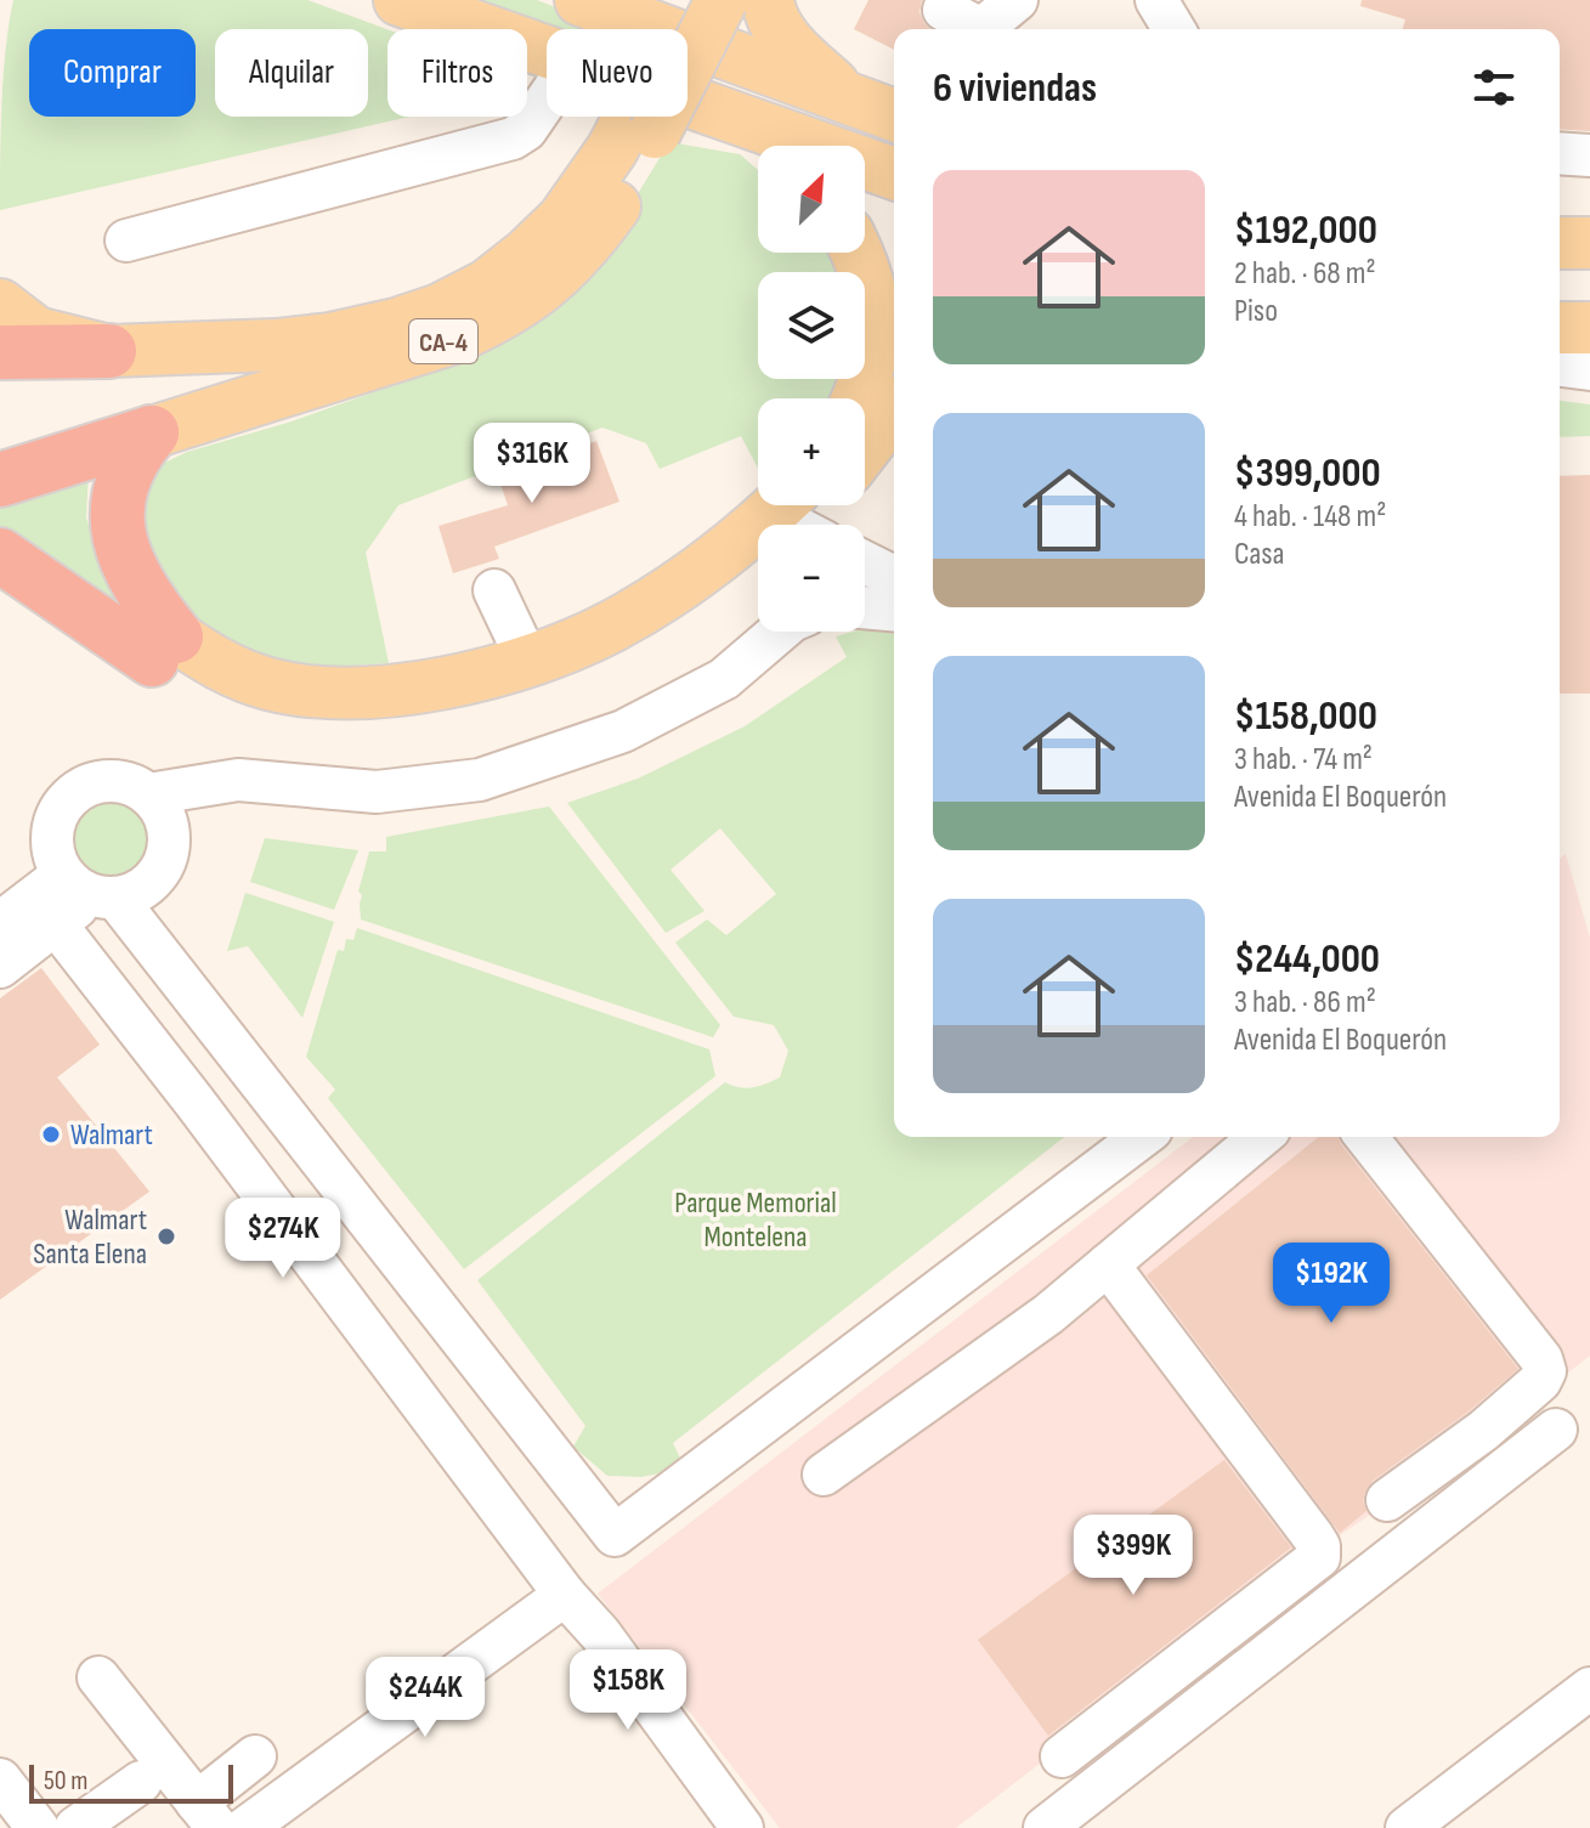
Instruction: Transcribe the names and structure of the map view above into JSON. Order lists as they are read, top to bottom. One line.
{"streets":{"highway":["CA-4"]},"parks":["Parque Memorial Montelena"],"places":["Walmart","Walmart Santa Elena"],"scale_bar":"50 m","north":"top right","page":{"chip":["Comprar","Alquilar","Filtros","Nuevo"],"heading":"6 viviendas","map_buttons":["+","−"],"list":[{"name":"$192,000","note":"2 hab. · 68 m² · Piso"},{"name":"$399,000","note":"4 hab. · 148 m² · Casa"},{"name":"$158,000","note":"3 hab. · 74 m² · Avenida El Boquerón"},{"name":"$244,000","note":"3 hab. · 86 m² · Avenida El Boquerón"}],"price":["$316K","$274K","$192K","$399K","$158K","$244K"],"scale":"50 m"}}
